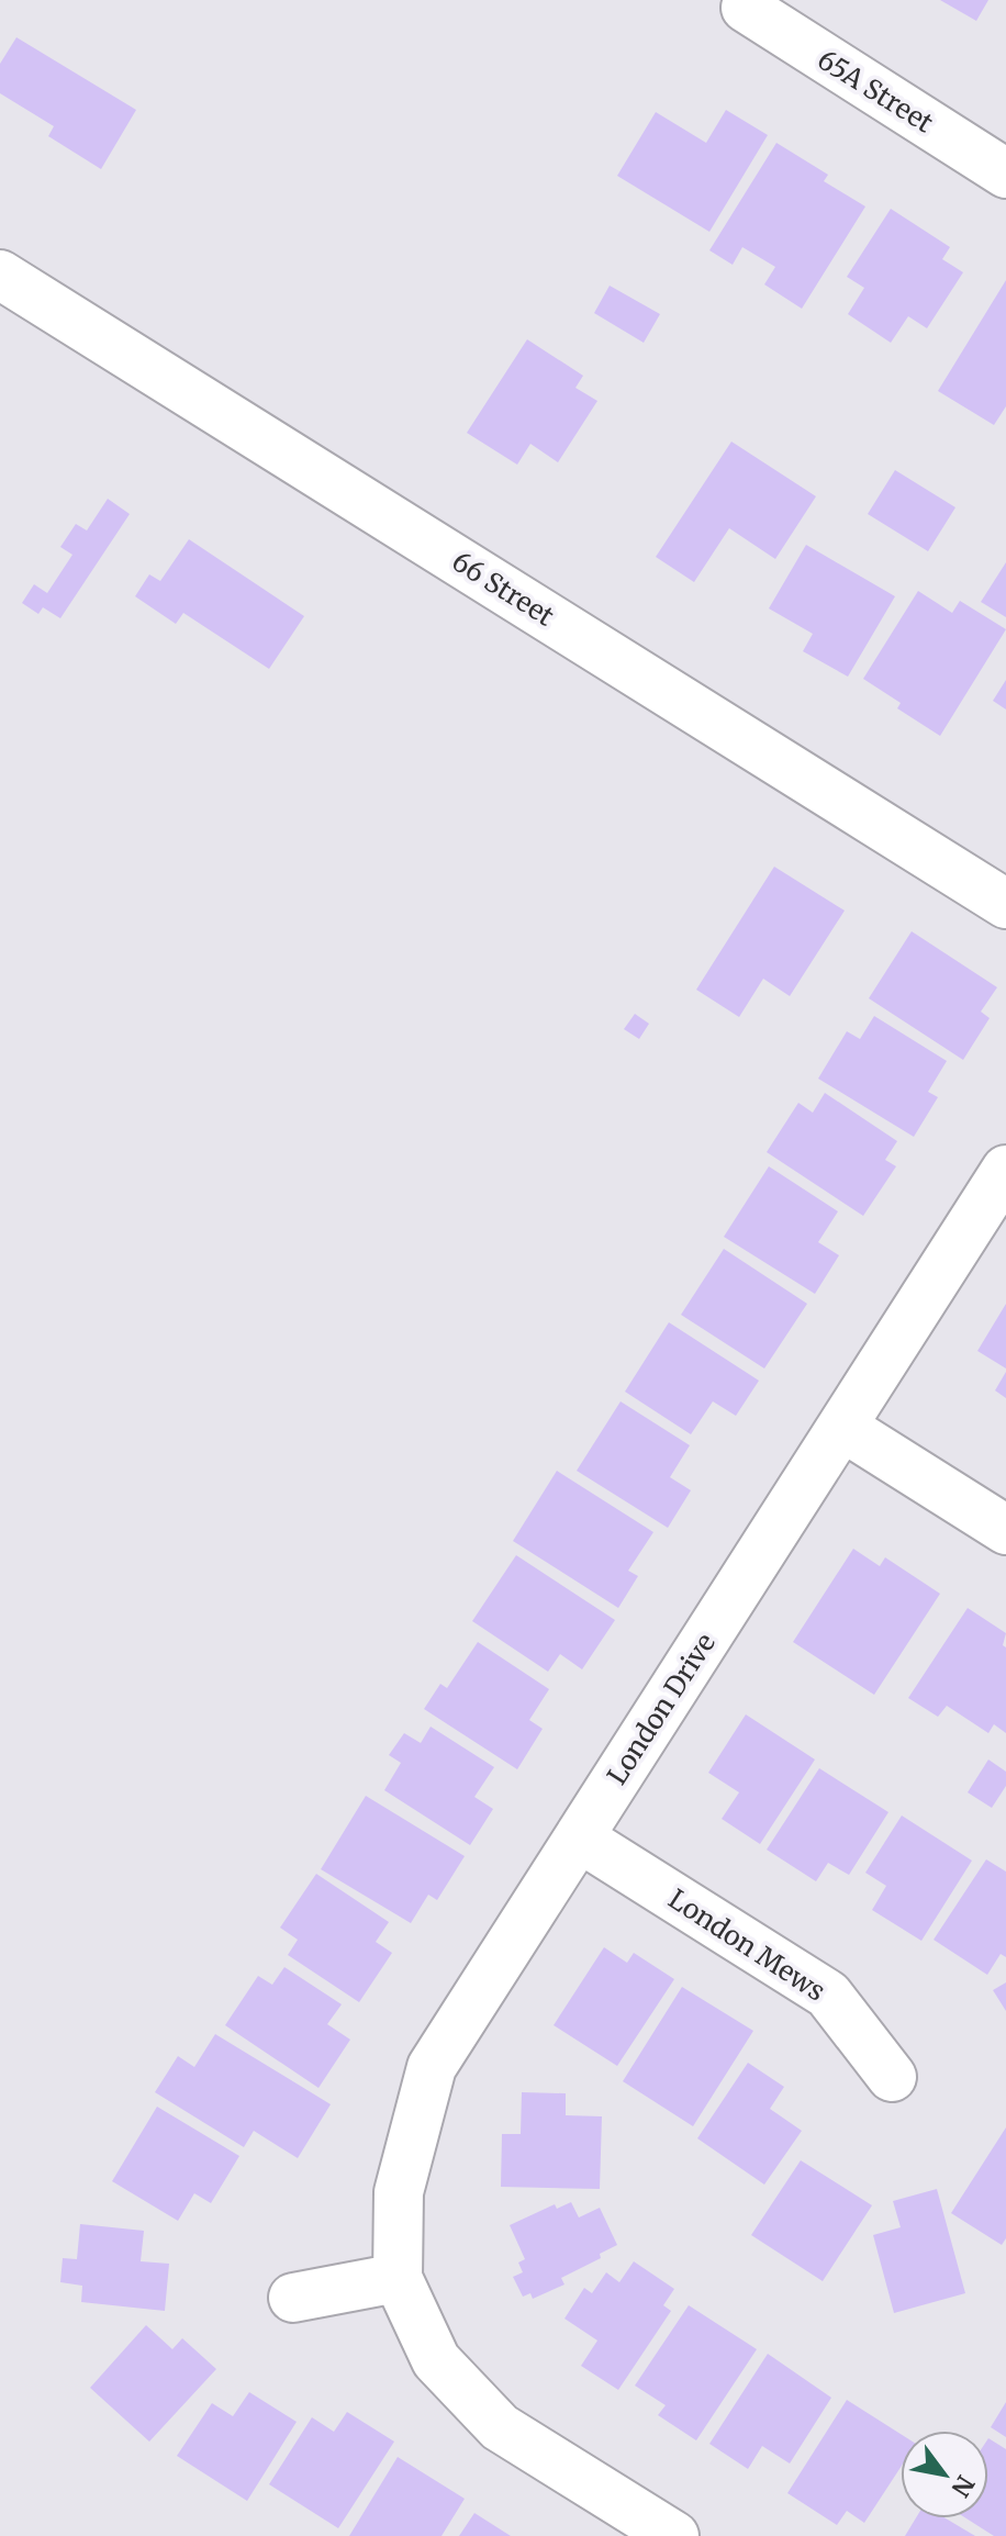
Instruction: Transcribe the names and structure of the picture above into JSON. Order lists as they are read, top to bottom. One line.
{"streets":{"street":["65A Street","66 Street","London Drive","London Mews"]},"crossings":[["London Drive","London Mews"]],"north":"bottom right"}
